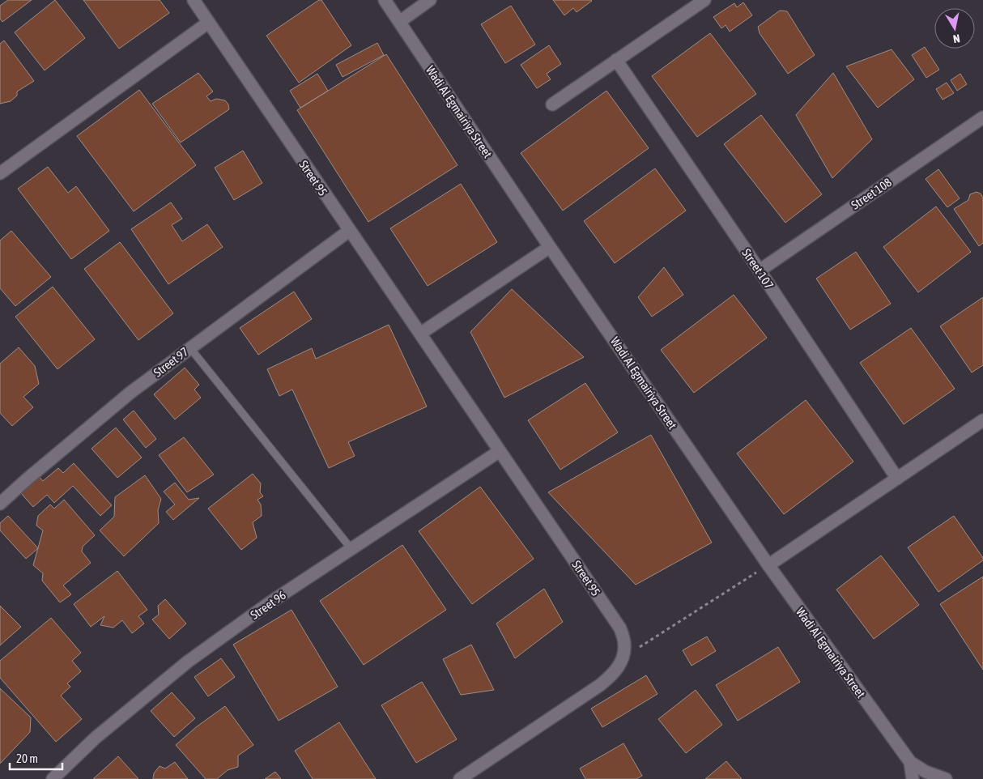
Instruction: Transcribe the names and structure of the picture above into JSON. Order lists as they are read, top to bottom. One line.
{"streets":{"street":["Wadi Al Egmairiya Street","Street 95","Street 108","Street 107","Street 97","Street 96"]},"crossings":[["Street 95","Street 97"],["Street 95","Street 96"],["Street 108","Street 107"]],"scale_bar":"20 m","north":"bottom"}
